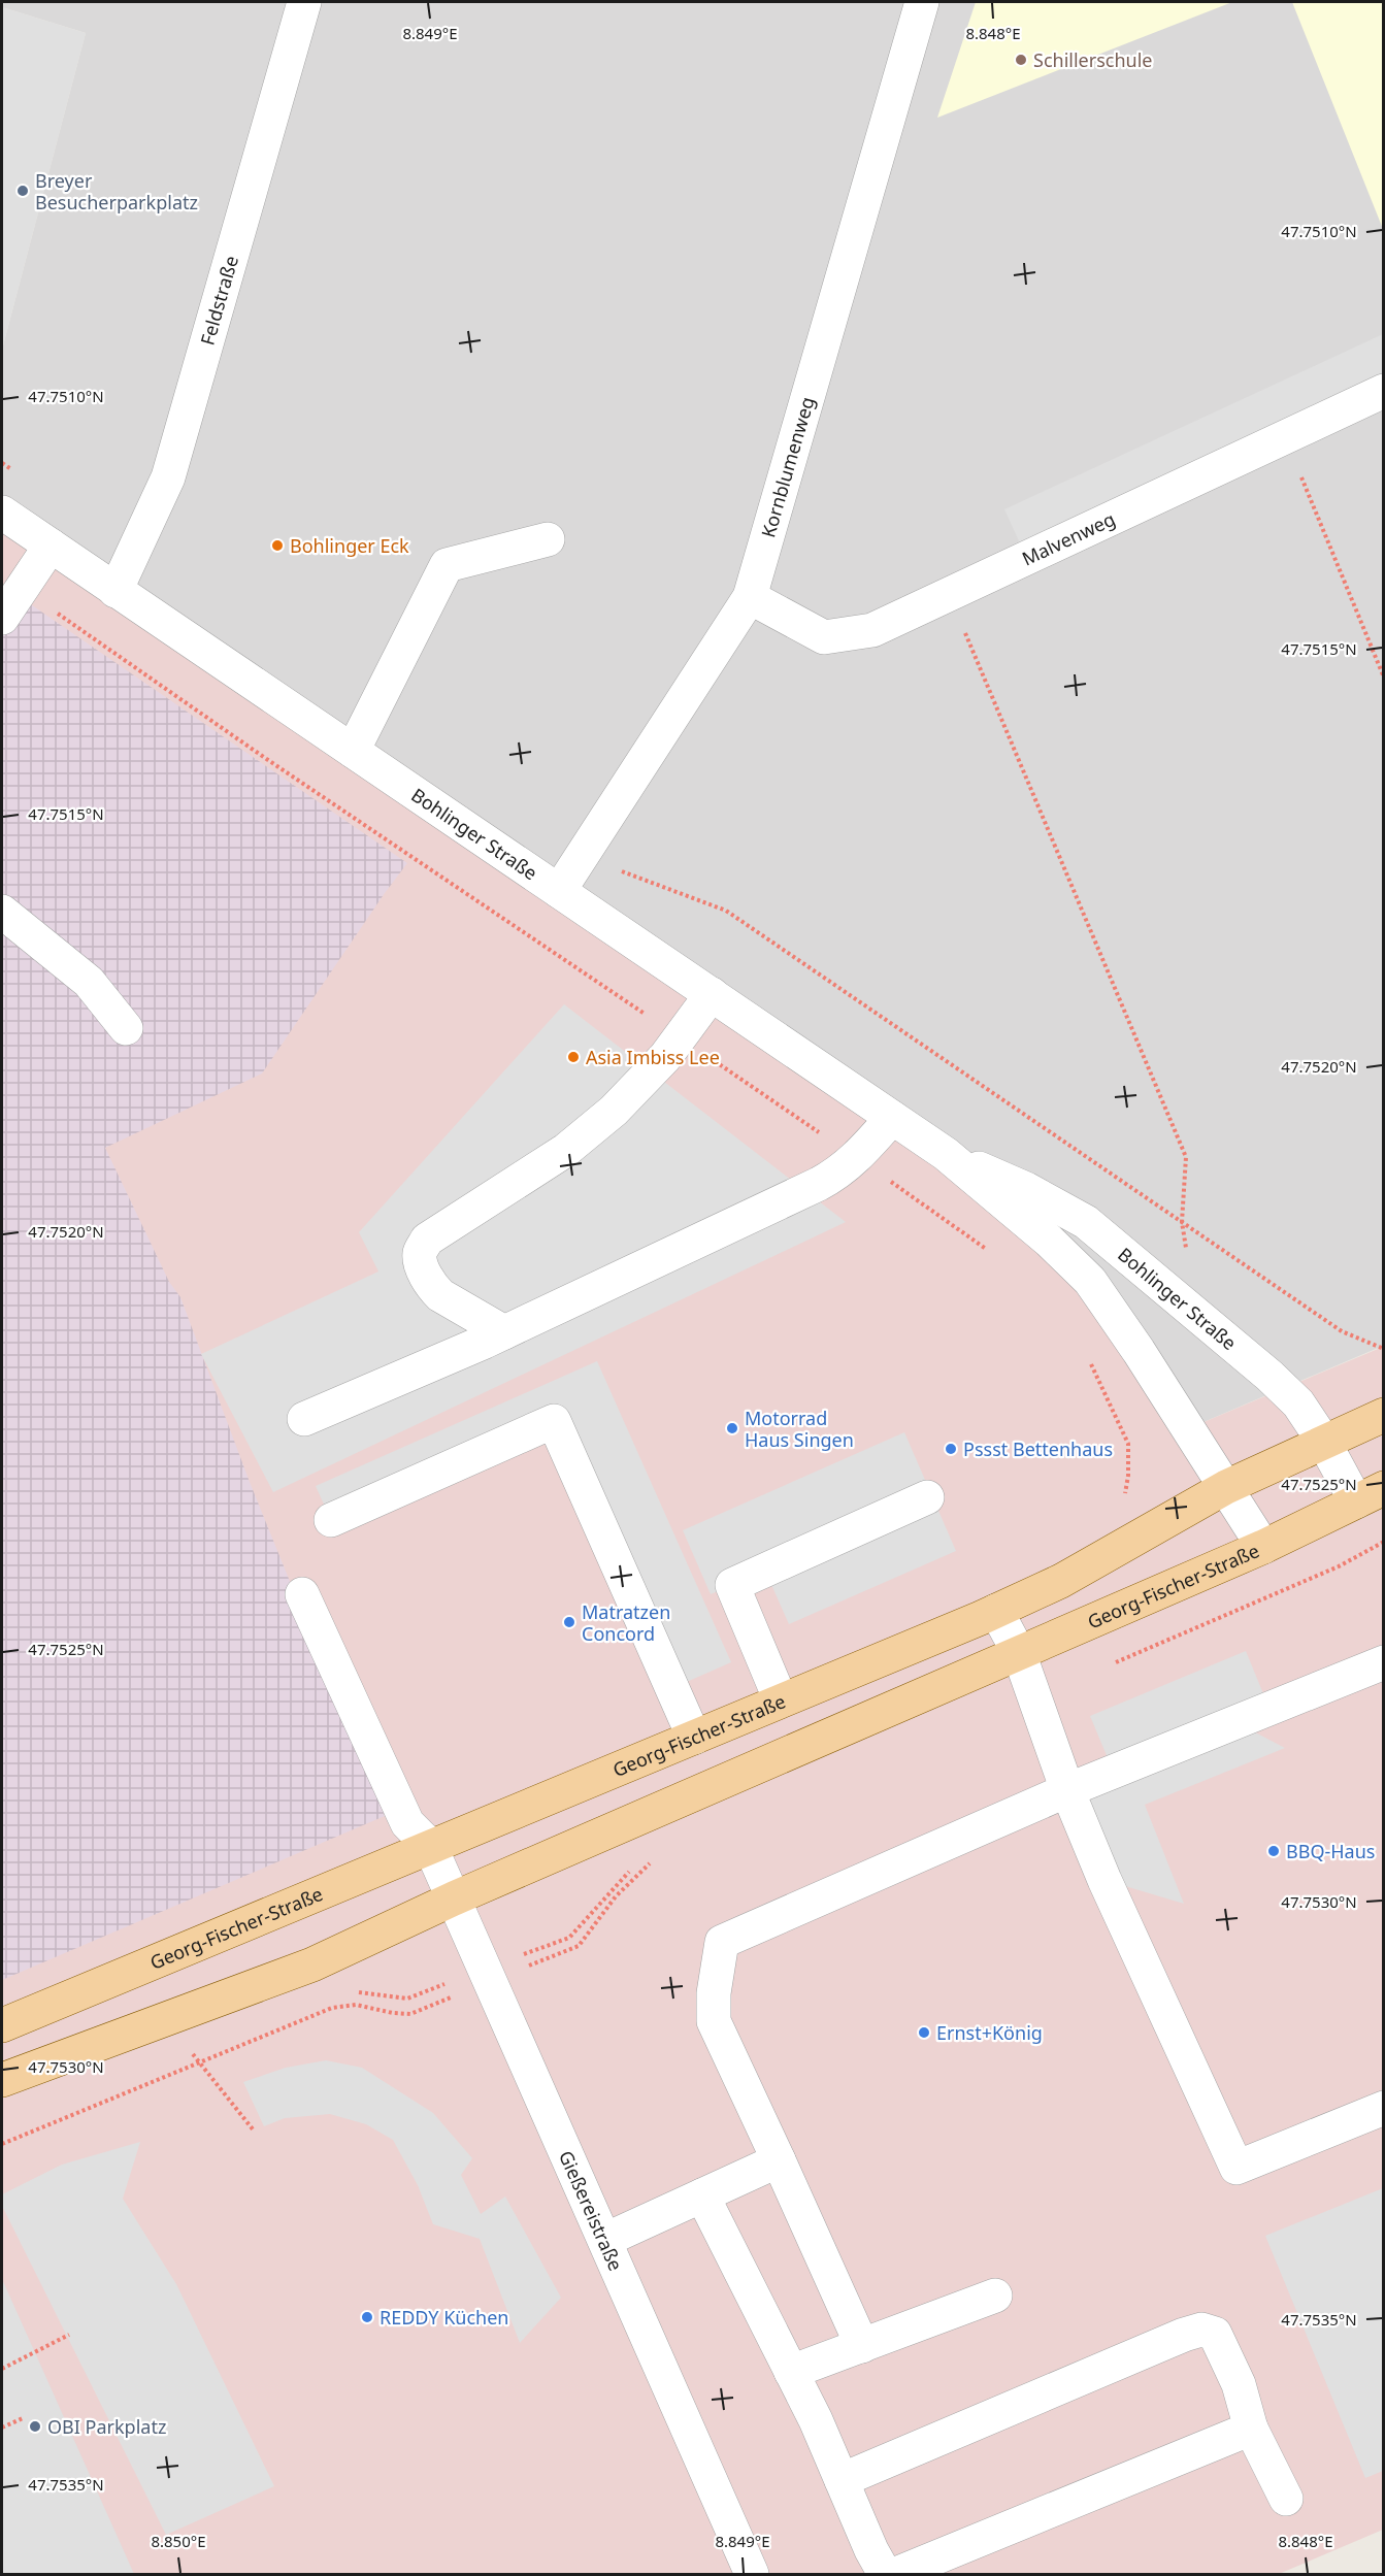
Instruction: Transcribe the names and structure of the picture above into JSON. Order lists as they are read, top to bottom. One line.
{"streets":{"main road":["Georg-Fischer-Straße"],"street":["Feldstraße","Kornblumenweg","Malvenweg","Bohlinger Straße","Gießereistraße"]},"crossings":[["Feldstraße","Bohlinger Straße"],["Kornblumenweg","Malvenweg"],["Kornblumenweg","Bohlinger Straße"],["Bohlinger Straße","Georg-Fischer-Straße"],["Georg-Fischer-Straße","Gießereistraße"]],"places":["Schillerschule","Breyer Besucherparkplatz","Bohlinger Eck","Asia Imbiss Lee","Motorrad Haus Singen","Pssst Bettenhaus","Matratzen Concord","BBQ-Haus","Ernst+König","REDDY Küchen","OBI Parkplatz"],"coordinates":["8.849°E","8.848°E","47.7510°N","47.7515°N","47.7520°N","47.7525°N","47.7530°N","47.7535°N","8.850°E"]}
